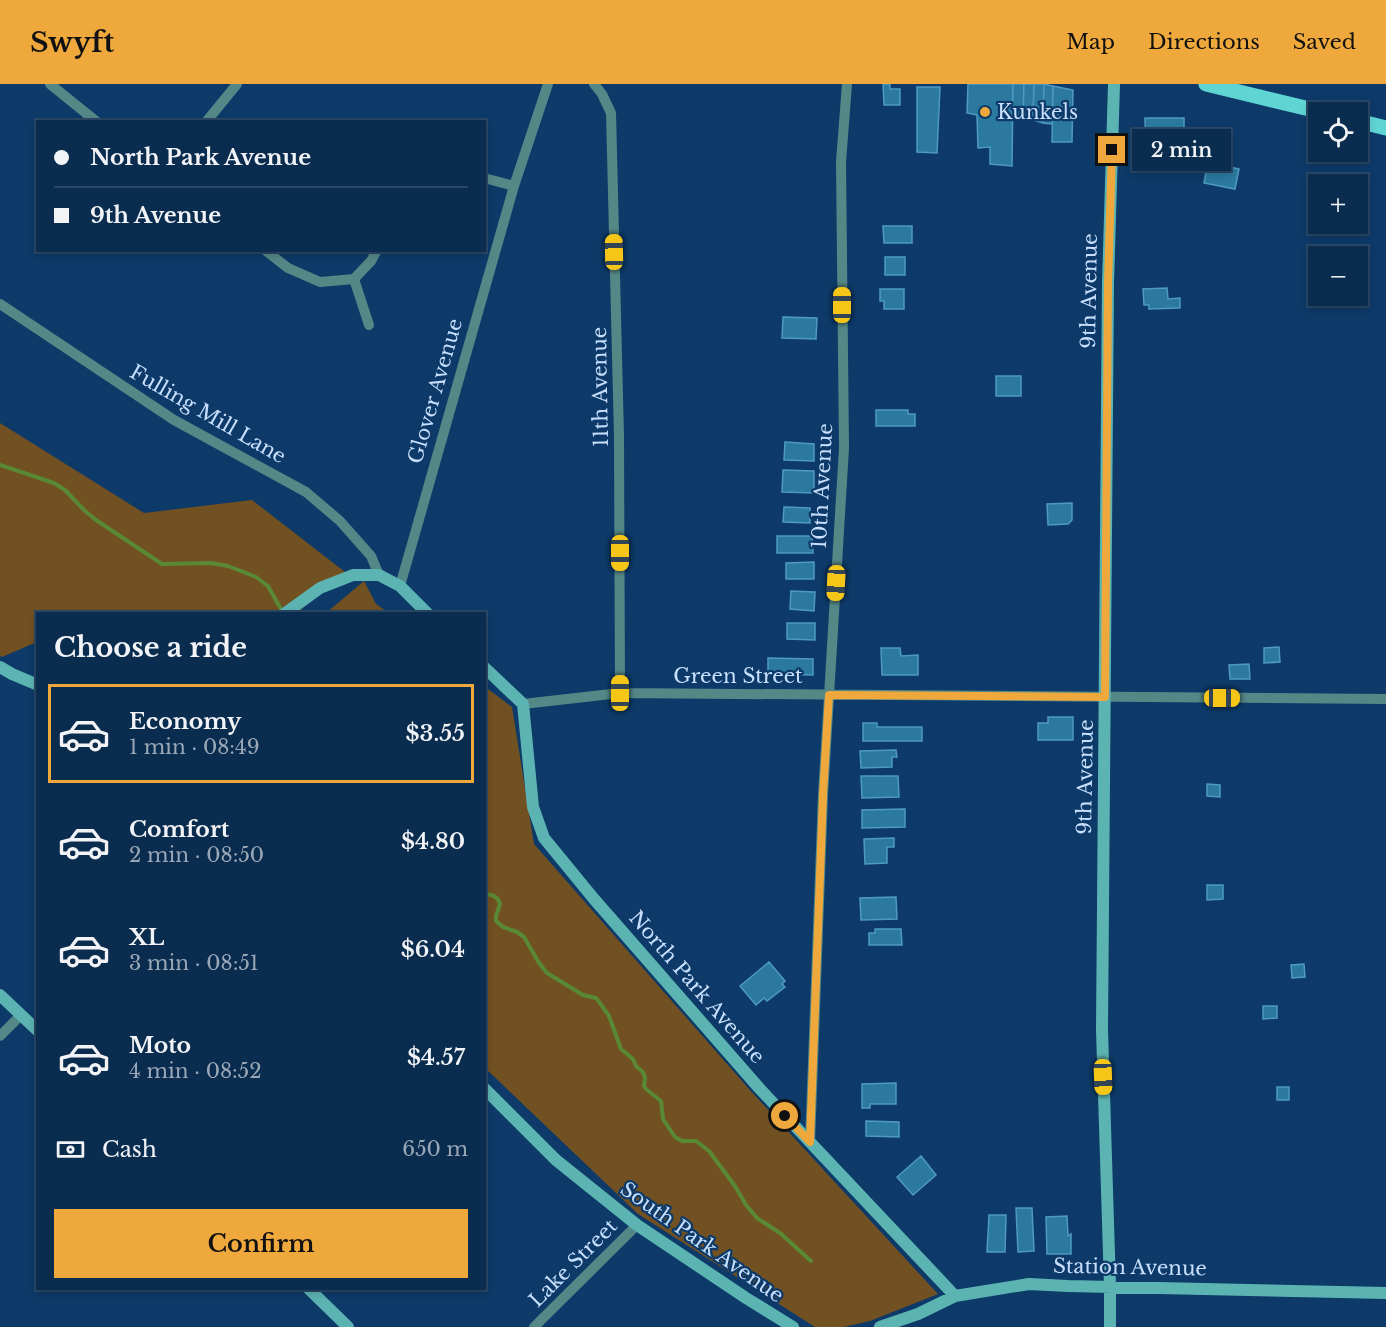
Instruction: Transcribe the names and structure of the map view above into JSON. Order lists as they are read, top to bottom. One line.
{"streets":{"street":["9th Avenue","11th Avenue","Glover Avenue","Fulling Mill Lane","10th Avenue","Green Street","North Park Avenue","South Park Avenue","Lake Street","Station Avenue"]},"crossings":[["9th Avenue","Green Street"],["9th Avenue","Station Avenue"],["11th Avenue","Green Street"],["10th Avenue","Green Street"],["10th Avenue","North Park Avenue"],["Green Street","North Park Avenue"],["North Park Avenue","Station Avenue"],["South Park Avenue","Lake Street"]],"places":["Kunkels"],"page":{"header":"Swyft","nav":["Map","Directions","Saved"],"map_buttons":["+","−"],"banner":["North Park Avenue","9th Avenue"],"bubble":"2 min","heading":"Choose a ride","list":[{"name":"Economy","note":"1 min · 08:49","value":"$3.55"},{"name":"Comfort","note":"2 min · 08:50","value":"$4.80"},{"name":"XL","note":"3 min · 08:51","value":"$6.04"},{"name":"Moto","note":"4 min · 08:52","value":"$4.57"}],"pay":["Cash","650 m"],"buttons":"Confirm"}}
